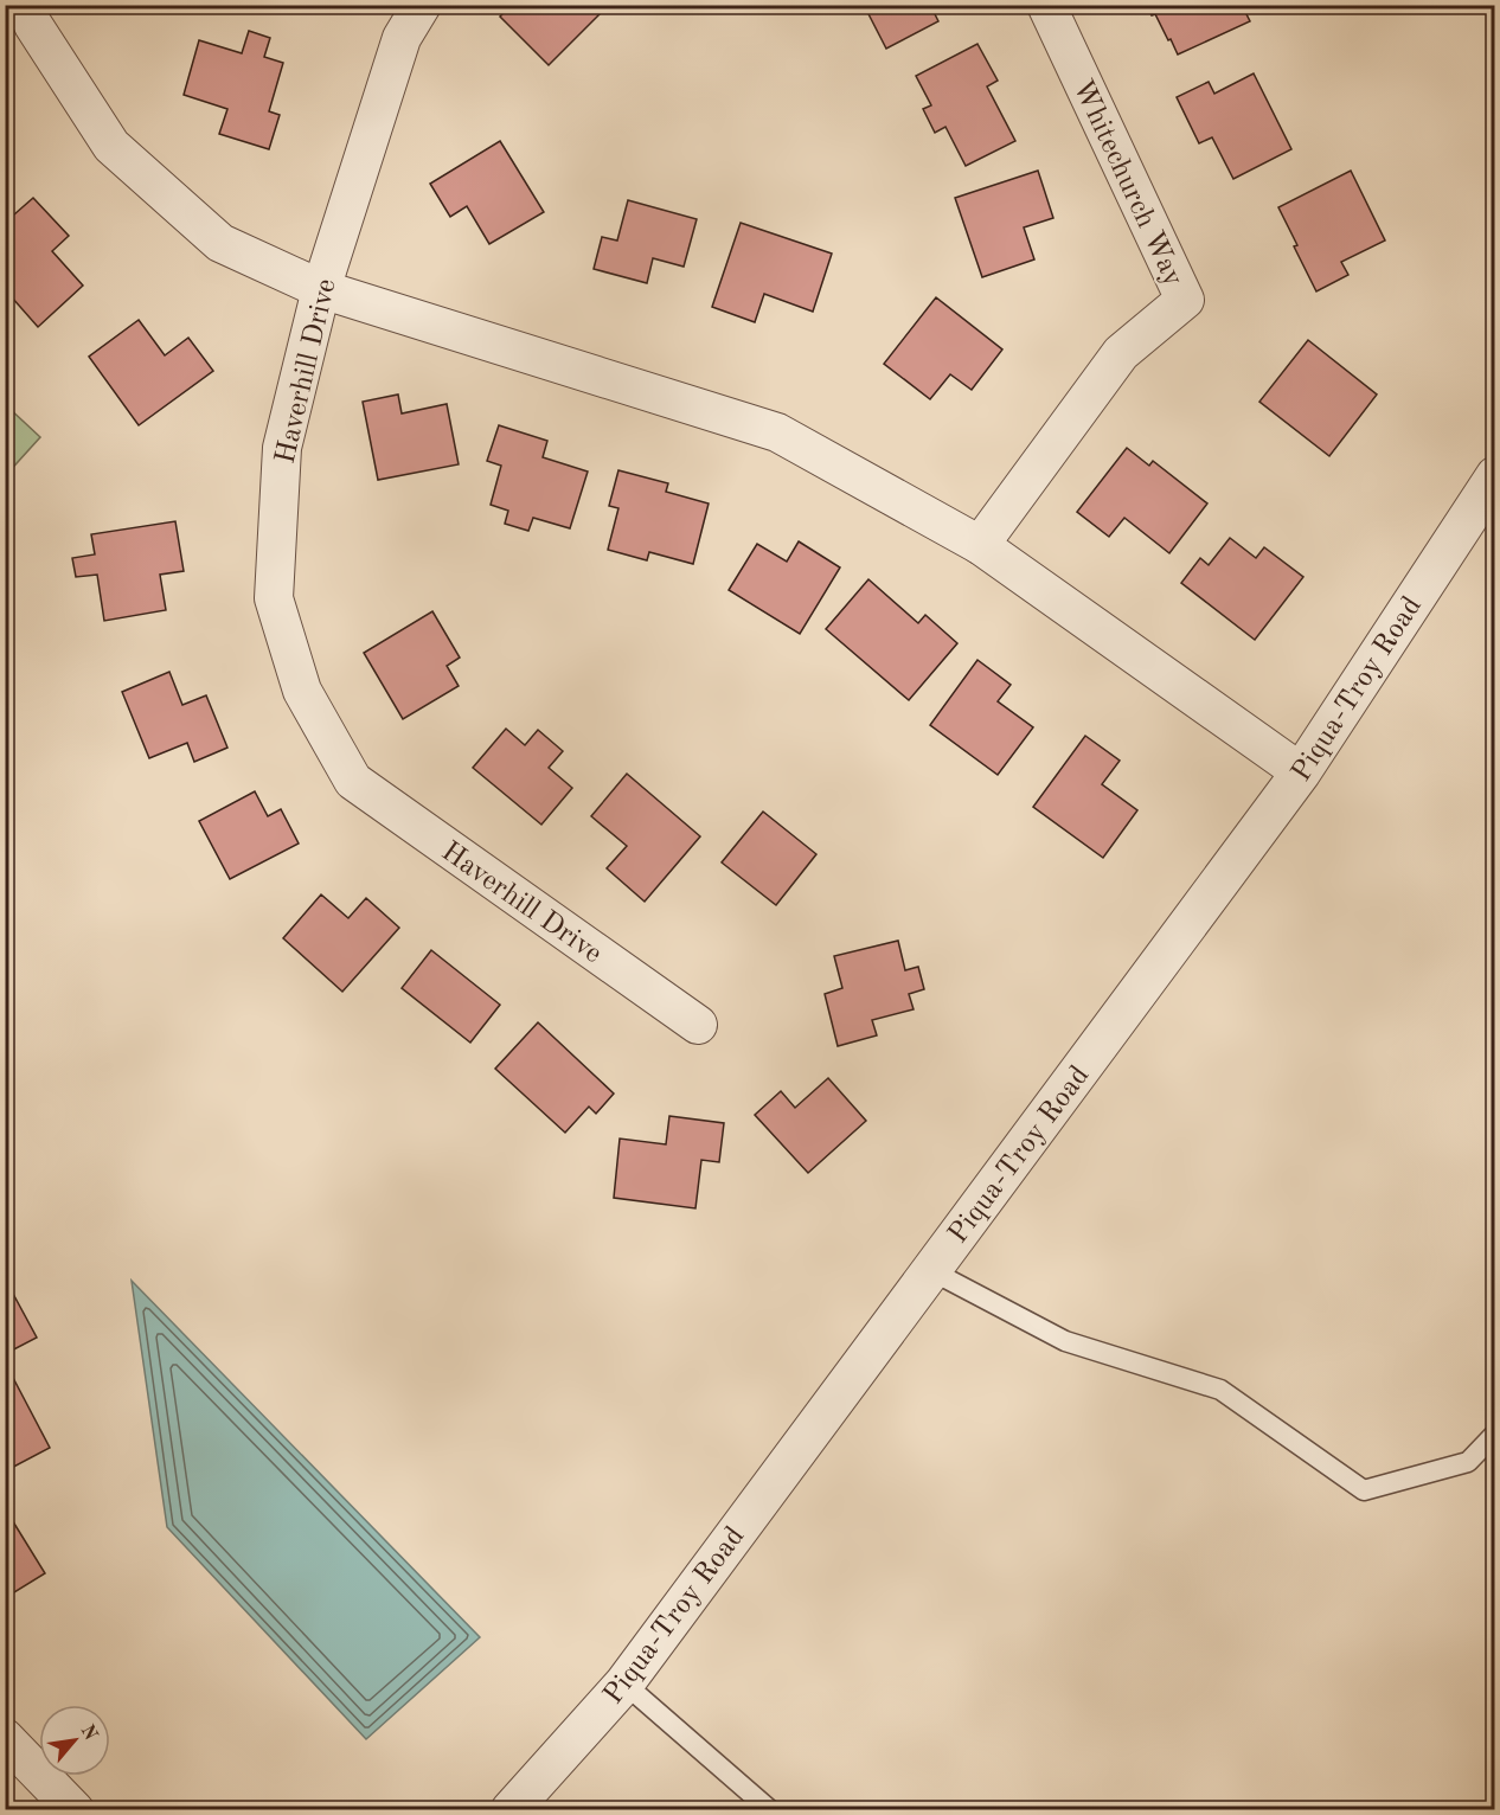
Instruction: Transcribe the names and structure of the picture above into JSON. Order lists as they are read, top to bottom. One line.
{"streets":{"street":["Whitechurch Way","Haverhill Drive","Piqua-Troy Road"]},"north":"top right"}
